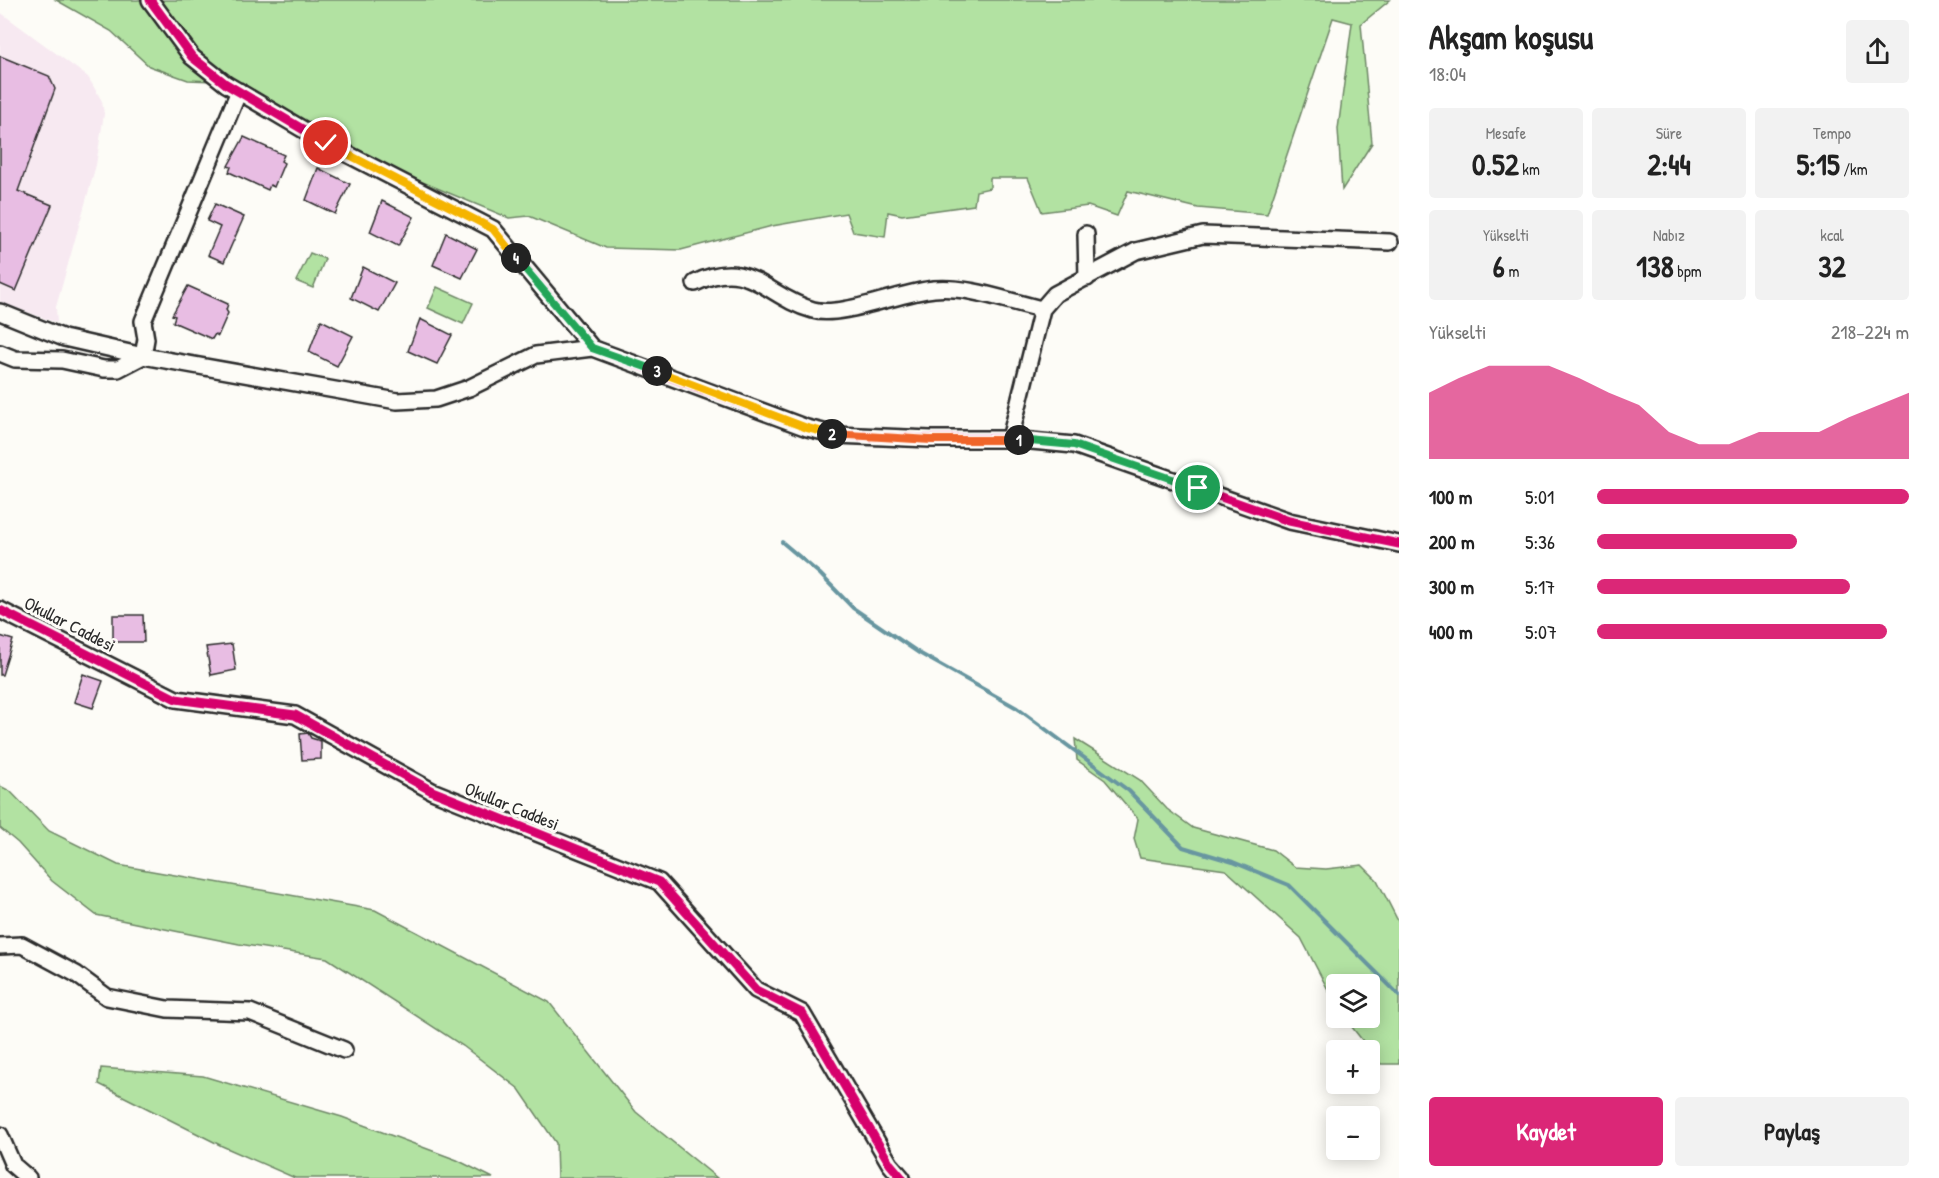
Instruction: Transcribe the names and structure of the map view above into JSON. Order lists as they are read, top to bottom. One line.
{"streets":{"street":["Okullar Caddesi"]},"page":{"heading":["Akşam koşusu","18:04"],"stats":[["Mesafe","0.52 km"],["Süre","2:44"],["Tempo","5:15 /km"],["Yükselti","6 m"],["Nabız","138 bpm"],["kcal","32"]],"pins":["4","3","2","1"],"chart":["Yükselti","218–224 m"],"list":[{"name":"100 m","note":"5:01"},{"name":"200 m","note":"5:36"},{"name":"300 m","note":"5:17"},{"name":"400 m","note":"5:07"}],"map_buttons":["+","−"],"buttons":["Kaydet","Paylaş"]}}
